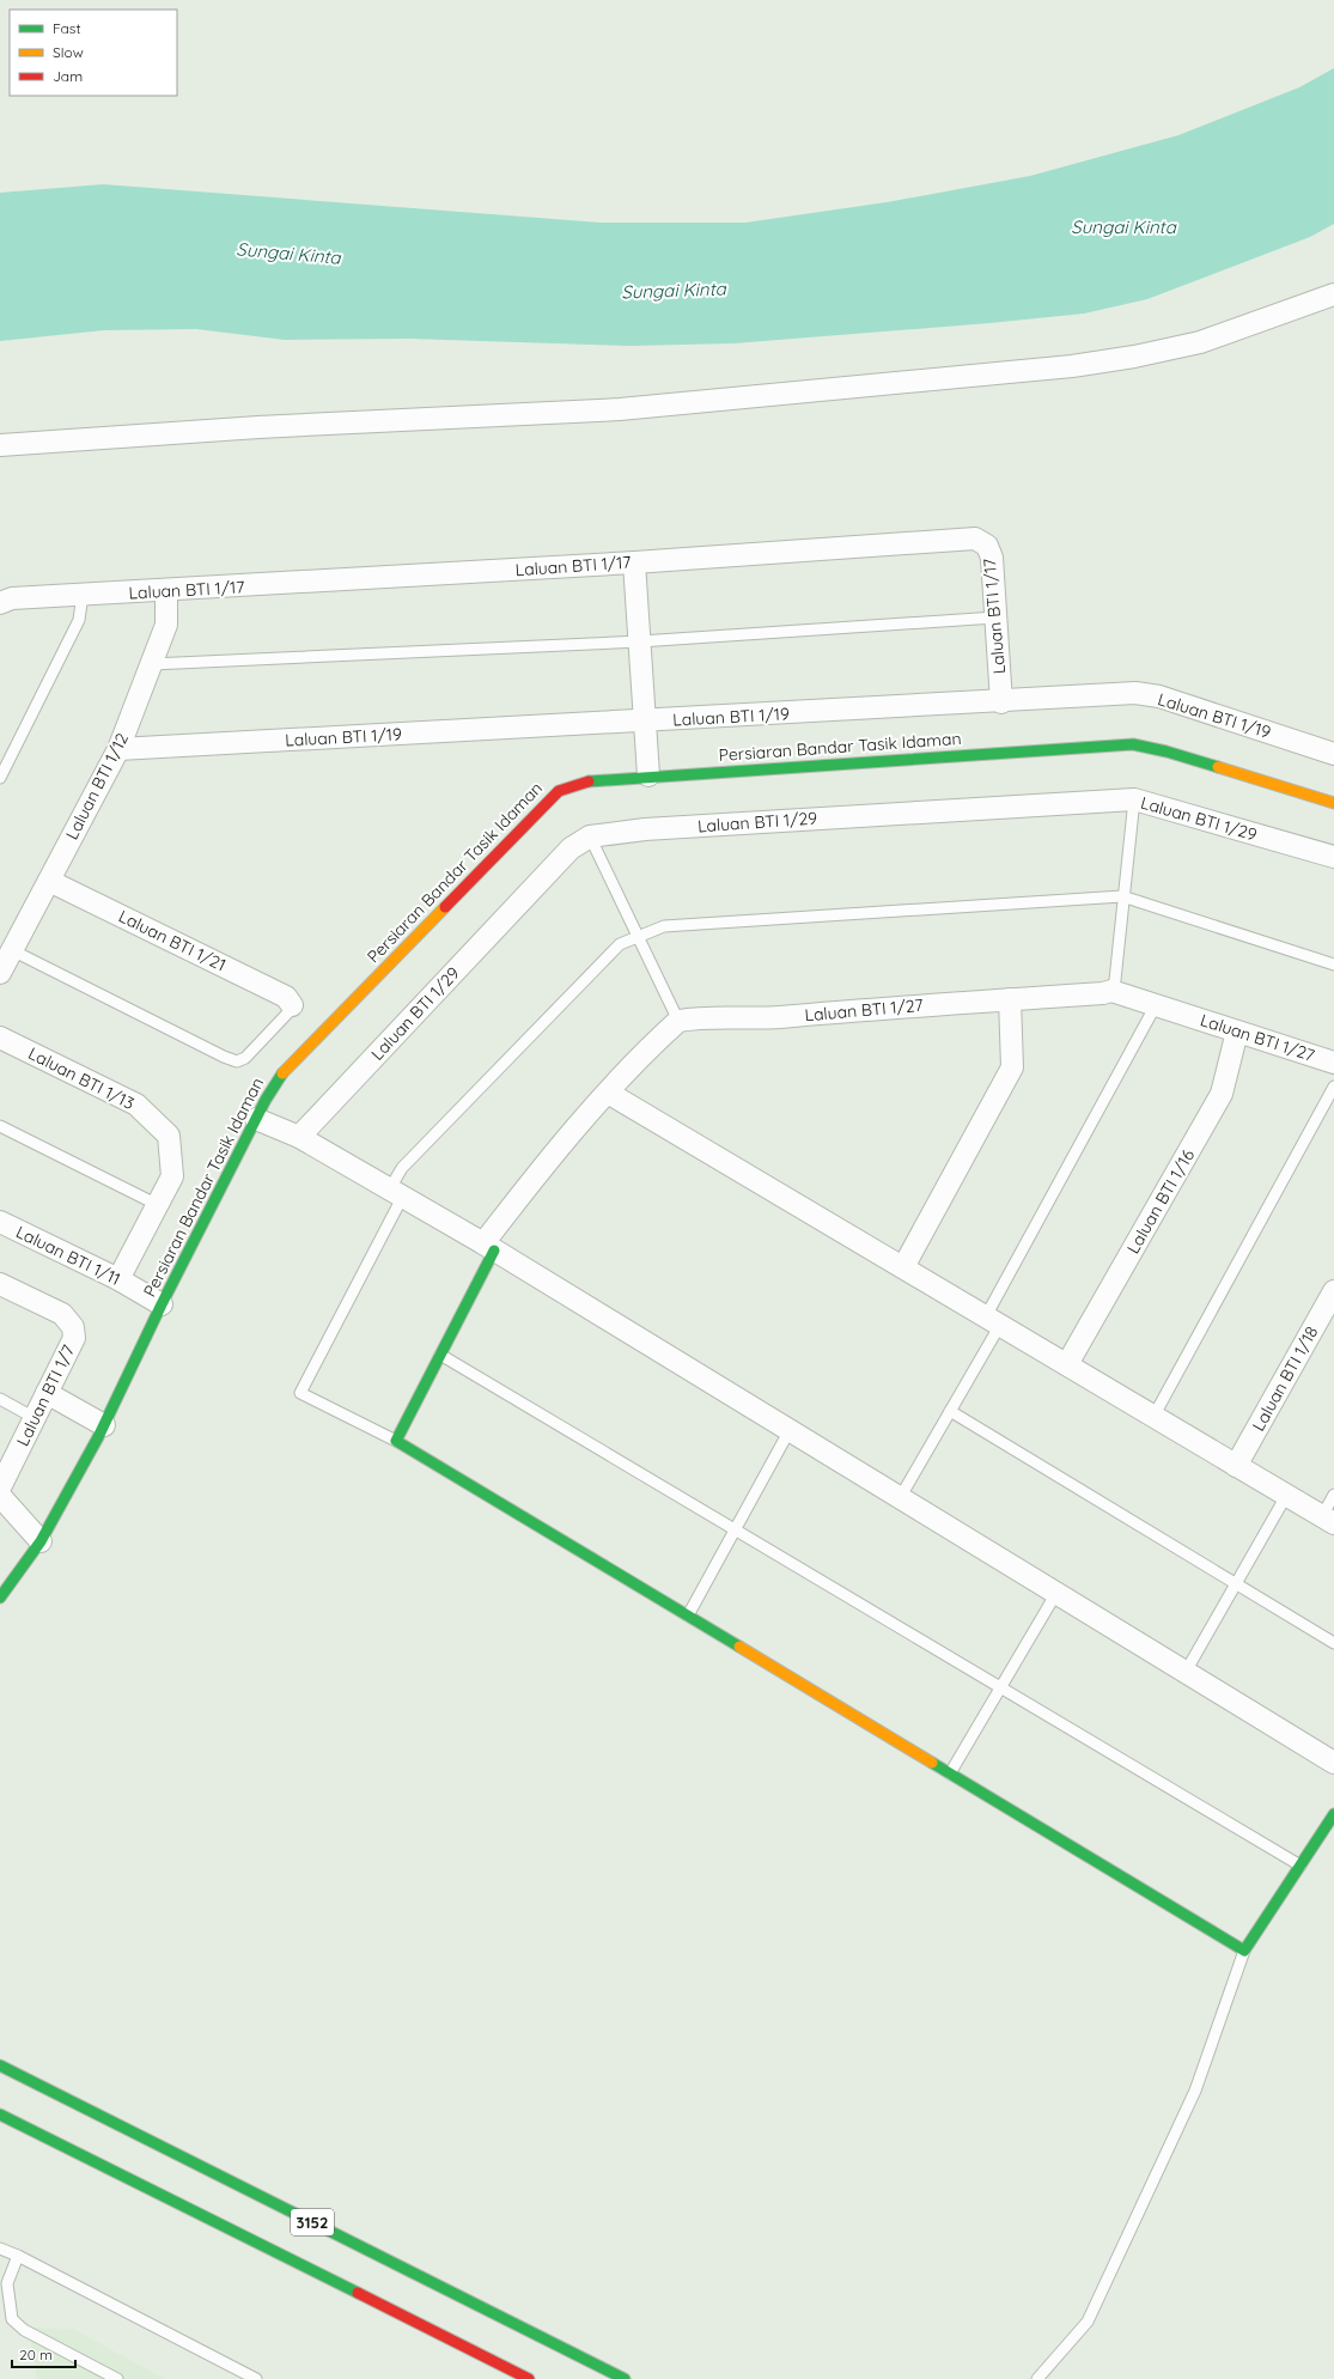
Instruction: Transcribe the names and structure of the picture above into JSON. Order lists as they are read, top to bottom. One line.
{"streets":{"street":["Laluan BTI 1/17","Laluan BTI 1/19","Persiaran Bandar Tasik Idaman","Laluan BTI 1/12","Laluan BTI 1/29","Laluan BTI 1/21","Laluan BTI 1/27","Laluan BTI 1/13","Laluan BTI 1/16","Laluan BTI 1/11","Laluan BTI 1/18","Laluan BTI 1/7","3152"]},"crossings":[["Laluan BTI 1/17","Laluan BTI 1/19"],["Laluan BTI 1/17","Laluan BTI 1/12"],["Laluan BTI 1/19","Laluan BTI 1/12"],["Persiaran Bandar Tasik Idaman","Laluan BTI 1/11"],["Laluan BTI 1/12","Laluan BTI 1/21"],["Laluan BTI 1/27","Laluan BTI 1/16"],["Laluan BTI 1/13","Laluan BTI 1/11"]],"water":["Sungai Kinta"],"legend":["Fast","Slow","Jam"],"scale_bar":"20 m"}
